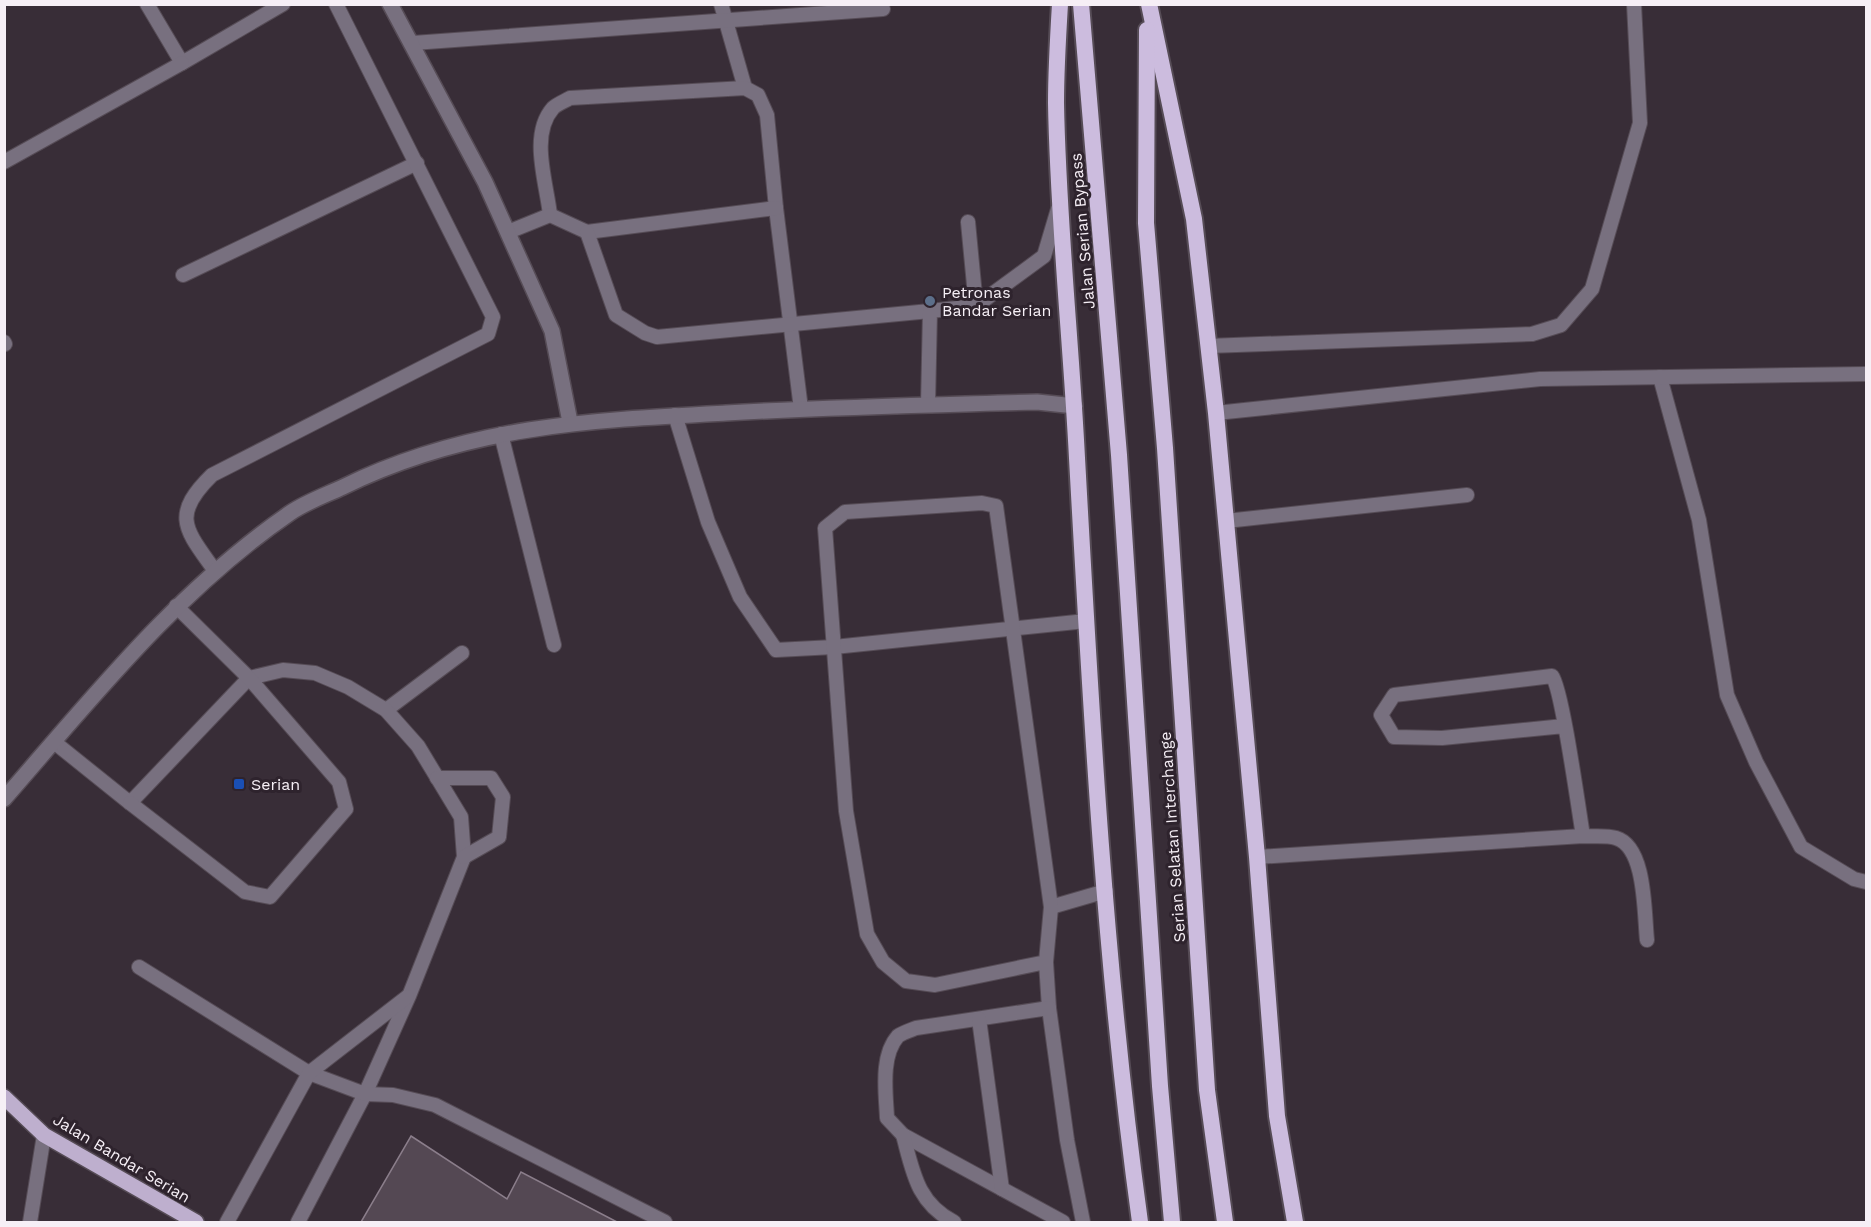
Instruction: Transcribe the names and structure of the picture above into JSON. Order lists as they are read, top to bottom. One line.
{"streets":{"highway":["Jalan Serian Bypass","Serian Selatan Interchange"],"main road":["Jalan Bandar Serian"]},"crossings":[["Jalan Serian Bypass","Serian Selatan Interchange"]],"places":{"other":["Petronas Bandar Serian"],"transit":["Serian"]}}
